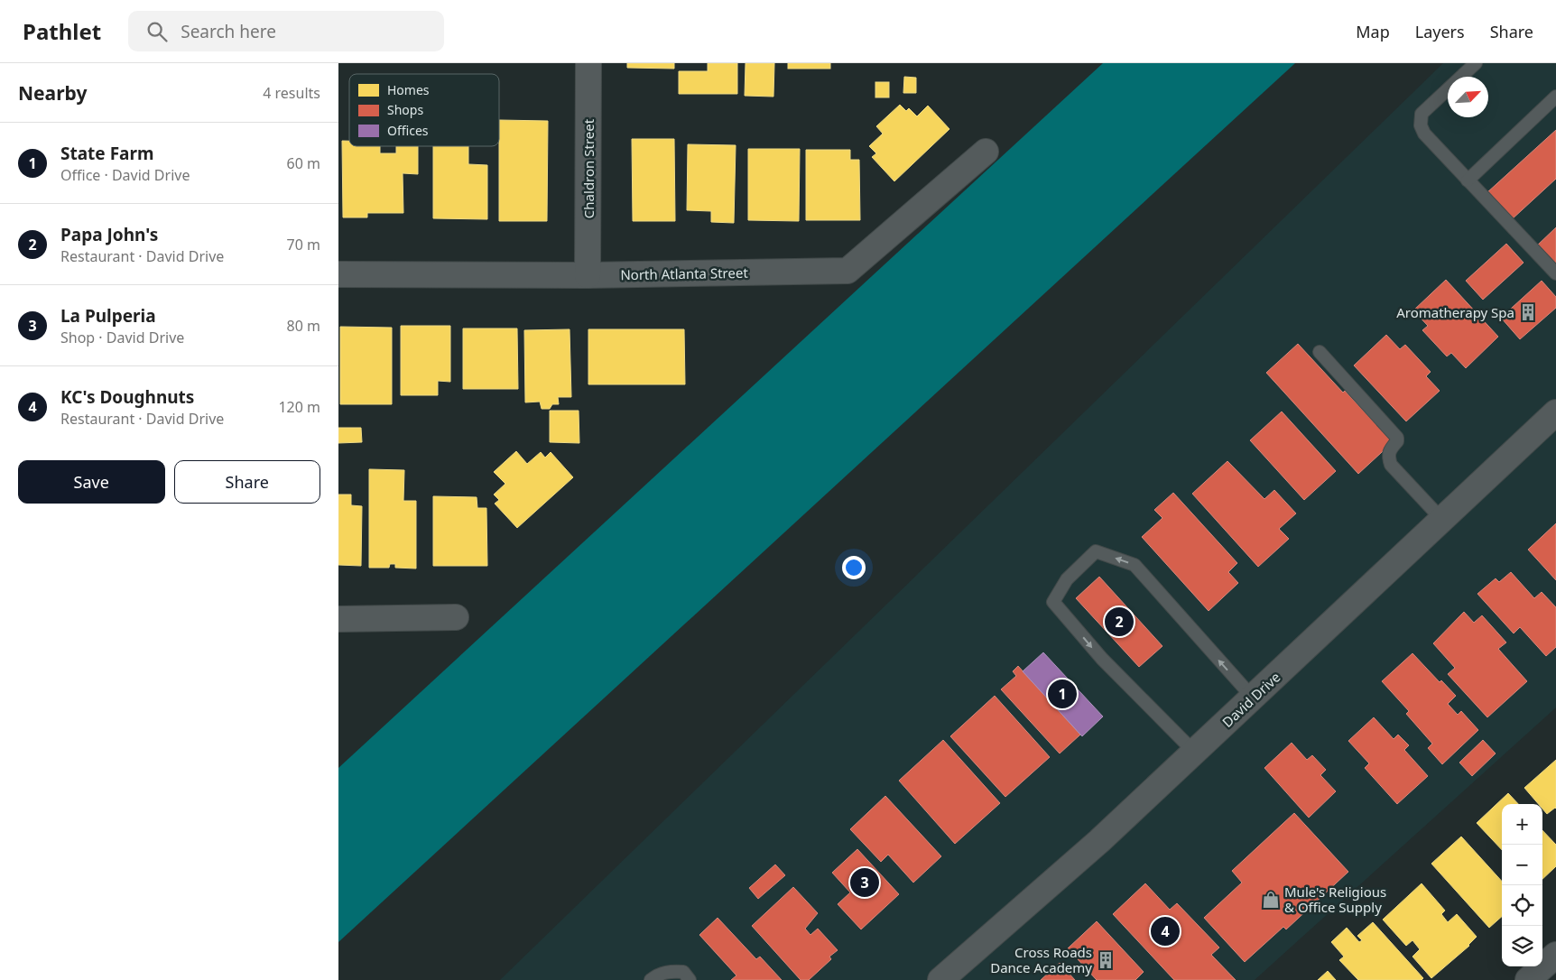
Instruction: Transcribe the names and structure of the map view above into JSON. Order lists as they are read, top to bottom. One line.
{"streets":{"street":["Chaldron Street","North Atlanta Street","David Drive"]},"crossings":[["Chaldron Street","North Atlanta Street"]],"places":{"building":["Aromatherapy Spa","Cross Roads Dance Academy"],"shop":["Mule's Religious & Office Supply"]},"legend":["Homes","Shops","Offices"],"north":"top right","page":{"header":"Pathlet","search":"Search here","nav":["Map","Layers","Share"],"heading":["Nearby","4 results"],"list":[{"mark":"1","name":"State Farm","note":"Office · David Drive","value":"60 m"},{"mark":"2","name":"Papa John's","note":"Restaurant · David Drive","value":"70 m"},{"mark":"3","name":"La Pulperia","note":"Shop · David Drive","value":"80 m"},{"mark":"4","name":"KC's Doughnuts","note":"Restaurant · David Drive","value":"120 m"}],"buttons":["Save","Share"],"pins":["2","1","3","4"],"map_buttons":["+","−"]}}
